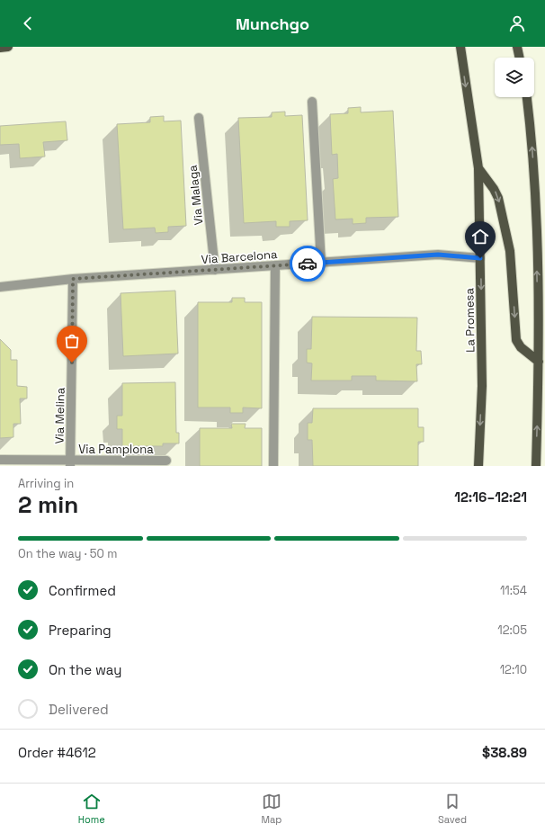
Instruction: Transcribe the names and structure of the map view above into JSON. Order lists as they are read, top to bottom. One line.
{"streets":{"main road":["La Promesa"],"street":["Via Malaga","Via Barcelona","Via Melina","Via Pamplona"]},"crossings":[["Via Malaga","Via Barcelona"],["Via Barcelona","La Promesa"],["Via Barcelona","Via Melina"],["Via Melina","Via Pamplona"]],"page":{"header":"Munchgo","heading":["2 min","Arriving in","12:16–12:21"],"panel":["Order #4612","$38.89"],"bar":"On the way · 50 m","list":[["Confirmed","11:54"],["Preparing","12:05"],["On the way","12:10"],"Delivered"],"tabs":["Home","Map","Saved"]}}
